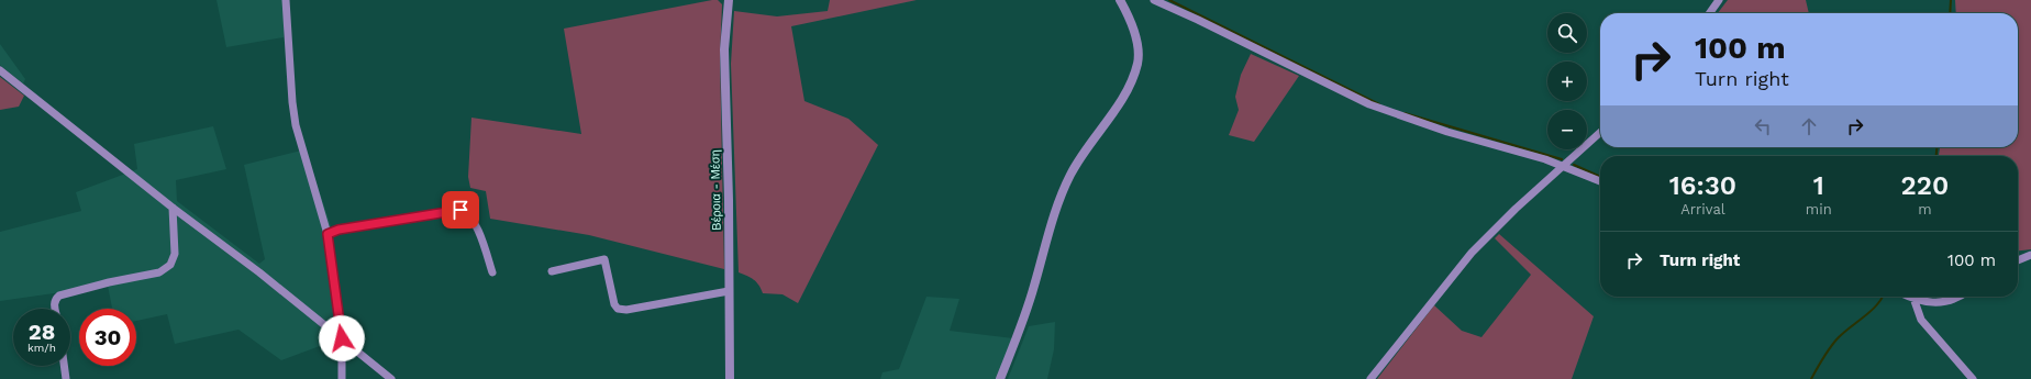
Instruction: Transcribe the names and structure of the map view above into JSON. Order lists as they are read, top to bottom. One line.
{"streets":{"street":["Βέροια - Μέση"]},"page":{"map_buttons":["+","−"],"turn":["100 m","Turn right"],"eta":["16:30","Arrival","1","min","220","m"],"list":[{"name":"Turn right","value":"100 m"}],"speed":"28 km/h","limit":"30"}}
